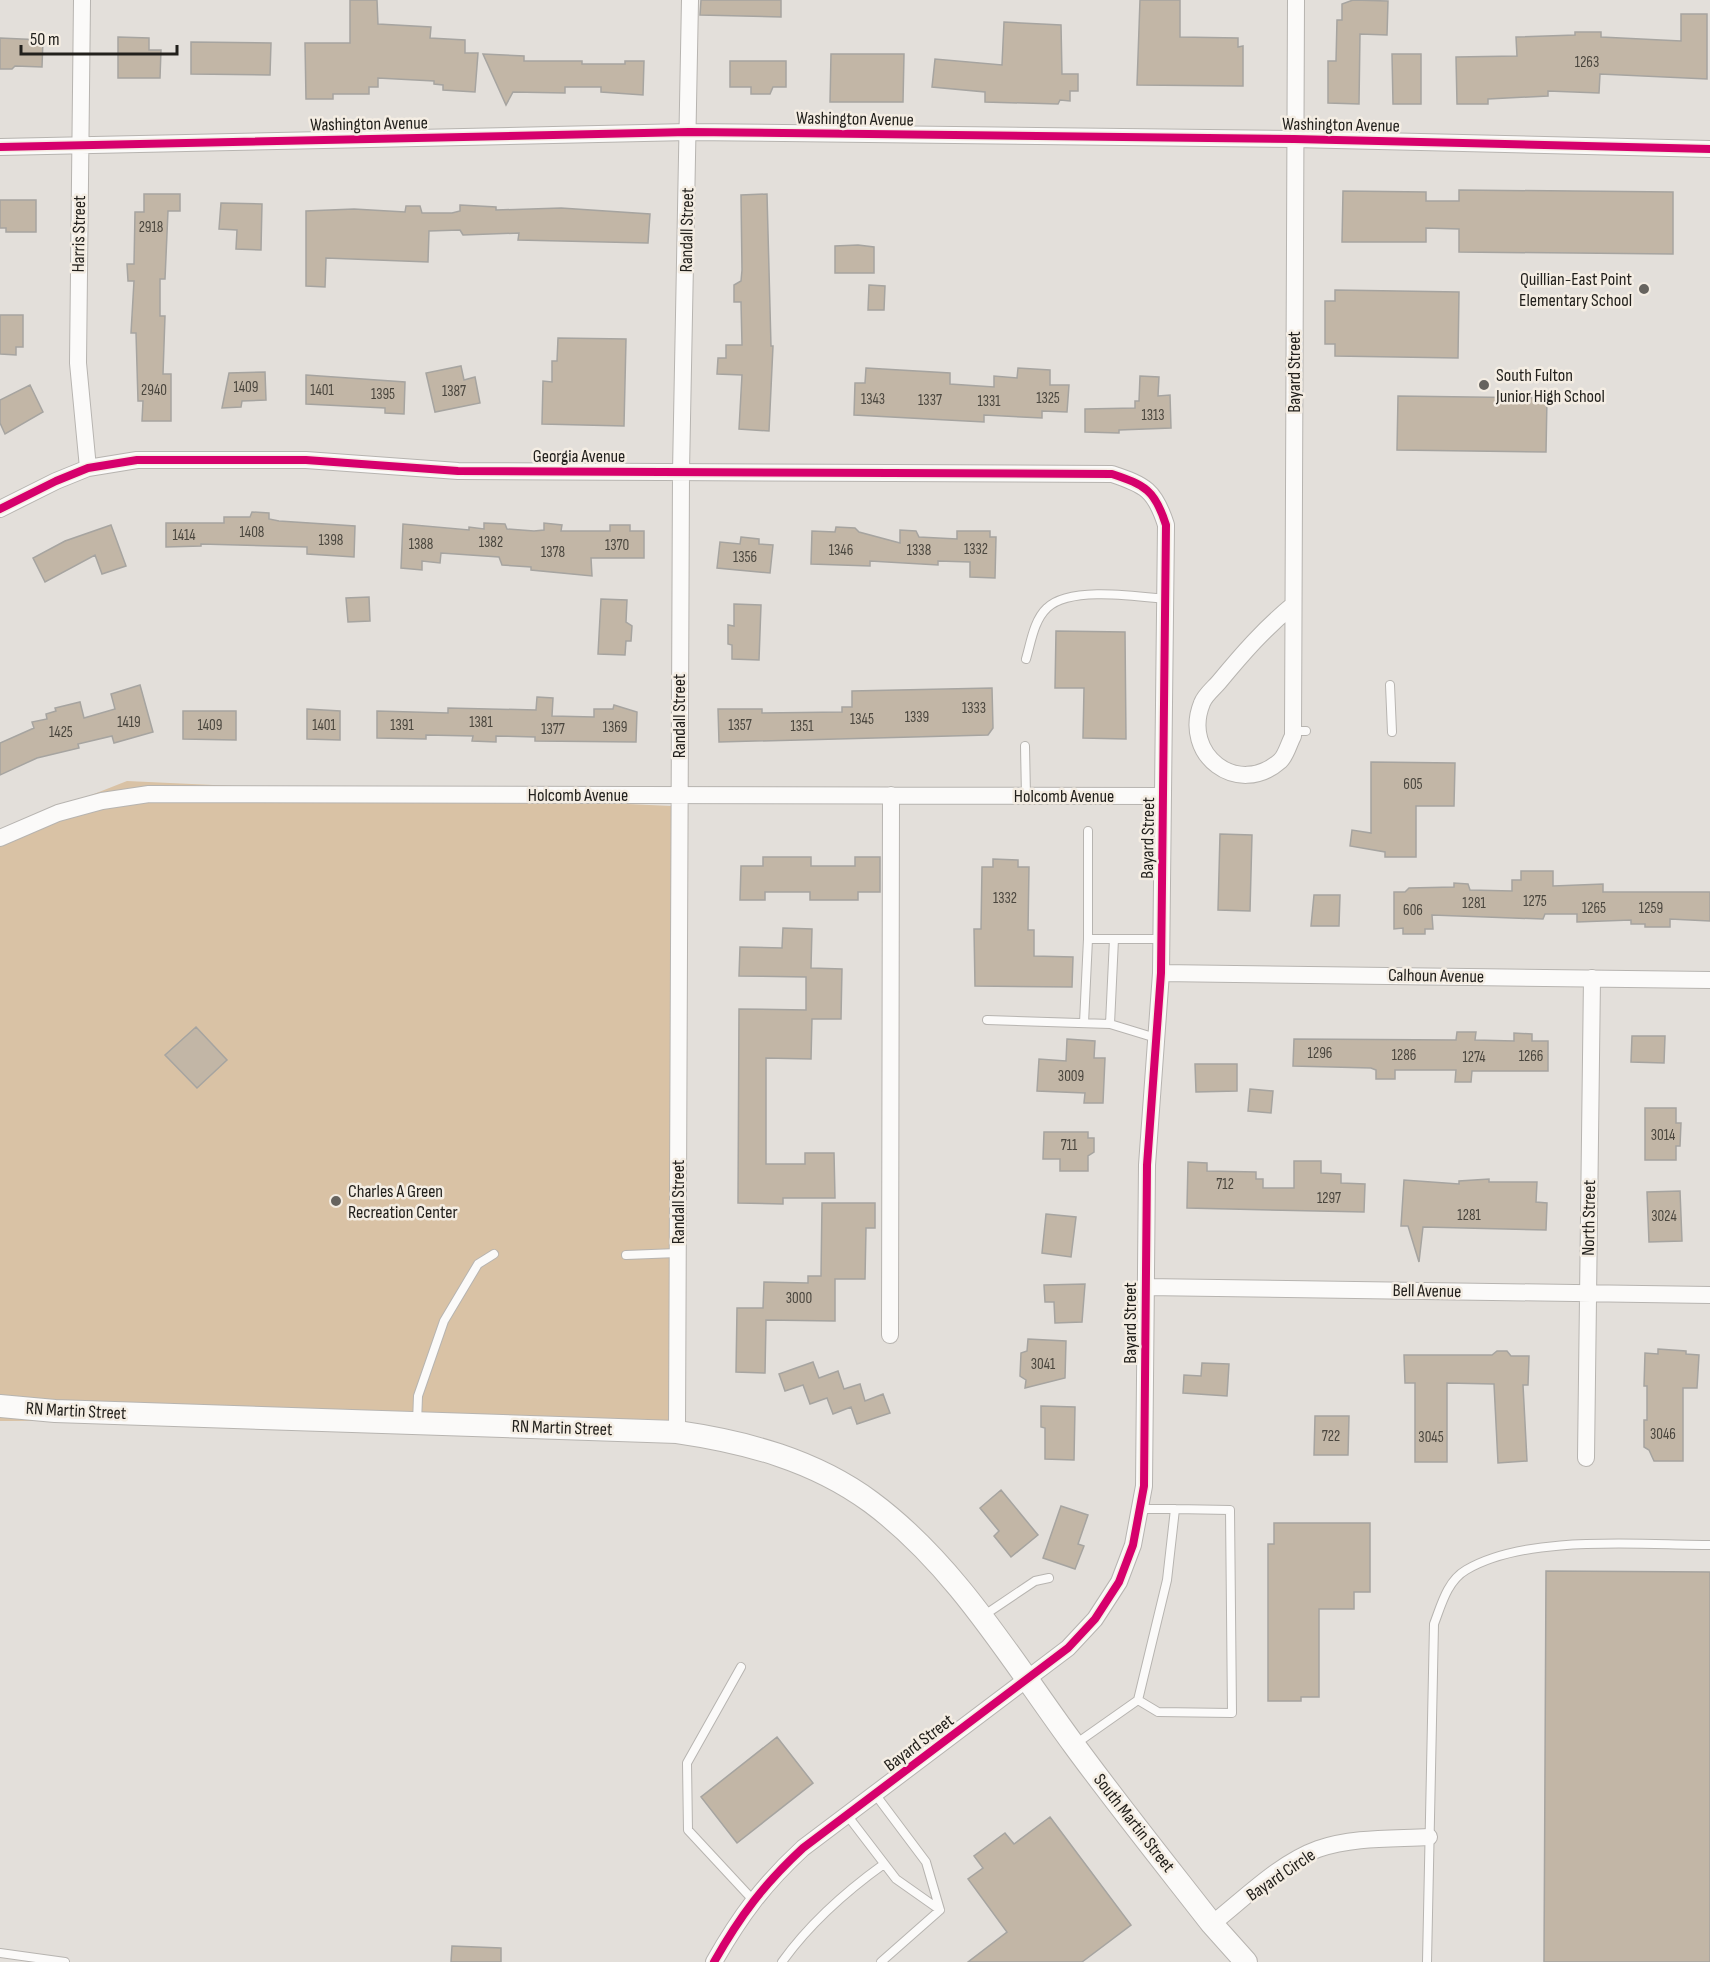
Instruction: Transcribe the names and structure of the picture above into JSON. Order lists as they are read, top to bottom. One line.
{"streets":{"street":["Washington Avenue","Randall Street","Harris Street","Bayard Street","Georgia Avenue","Holcomb Avenue","Calhoun Avenue","North Street","Bell Avenue","RN Martin Street","South Martin Street","Bayard Circle"]},"crossings":[["Washington Avenue","Randall Street"],["Washington Avenue","Harris Street"],["Washington Avenue","Bayard Street"],["Randall Street","Georgia Avenue"],["Randall Street","Holcomb Avenue"],["Randall Street","RN Martin Street"],["Harris Street","Georgia Avenue"],["Bayard Street","Georgia Avenue"],["Bayard Street","Holcomb Avenue"],["Bayard Street","Calhoun Avenue"],["Bayard Street","Bell Avenue"],["Bayard Street","RN Martin Street"],["Bayard Street","South Martin Street"],["Calhoun Avenue","North Street"],["North Street","Bell Avenue"],["RN Martin Street","South Martin Street"],["South Martin Street","Bayard Circle"]],"places":["Quillian-East Point Elementary School","South Fulton Junior High School","Charles A Green Recreation Center"],"house_numbers":["1263","2918","1409","2940","1401","1387","1395","1325","1343","1337","1331","1313","1408","1414","1398","1382","1388","1370","1332","1346","1338","1378","1356","1333","1339","1345","1419","1381","1409","1401","1391","1357","1351","1369","1377","1425","605","1332","1275","1281","1265","1259","606","1296","1286","1266","1274","3009","3014","711","712","1297","1281","3024","3000","3041","3046","722","3045"],"scale_bar":"50 m"}
